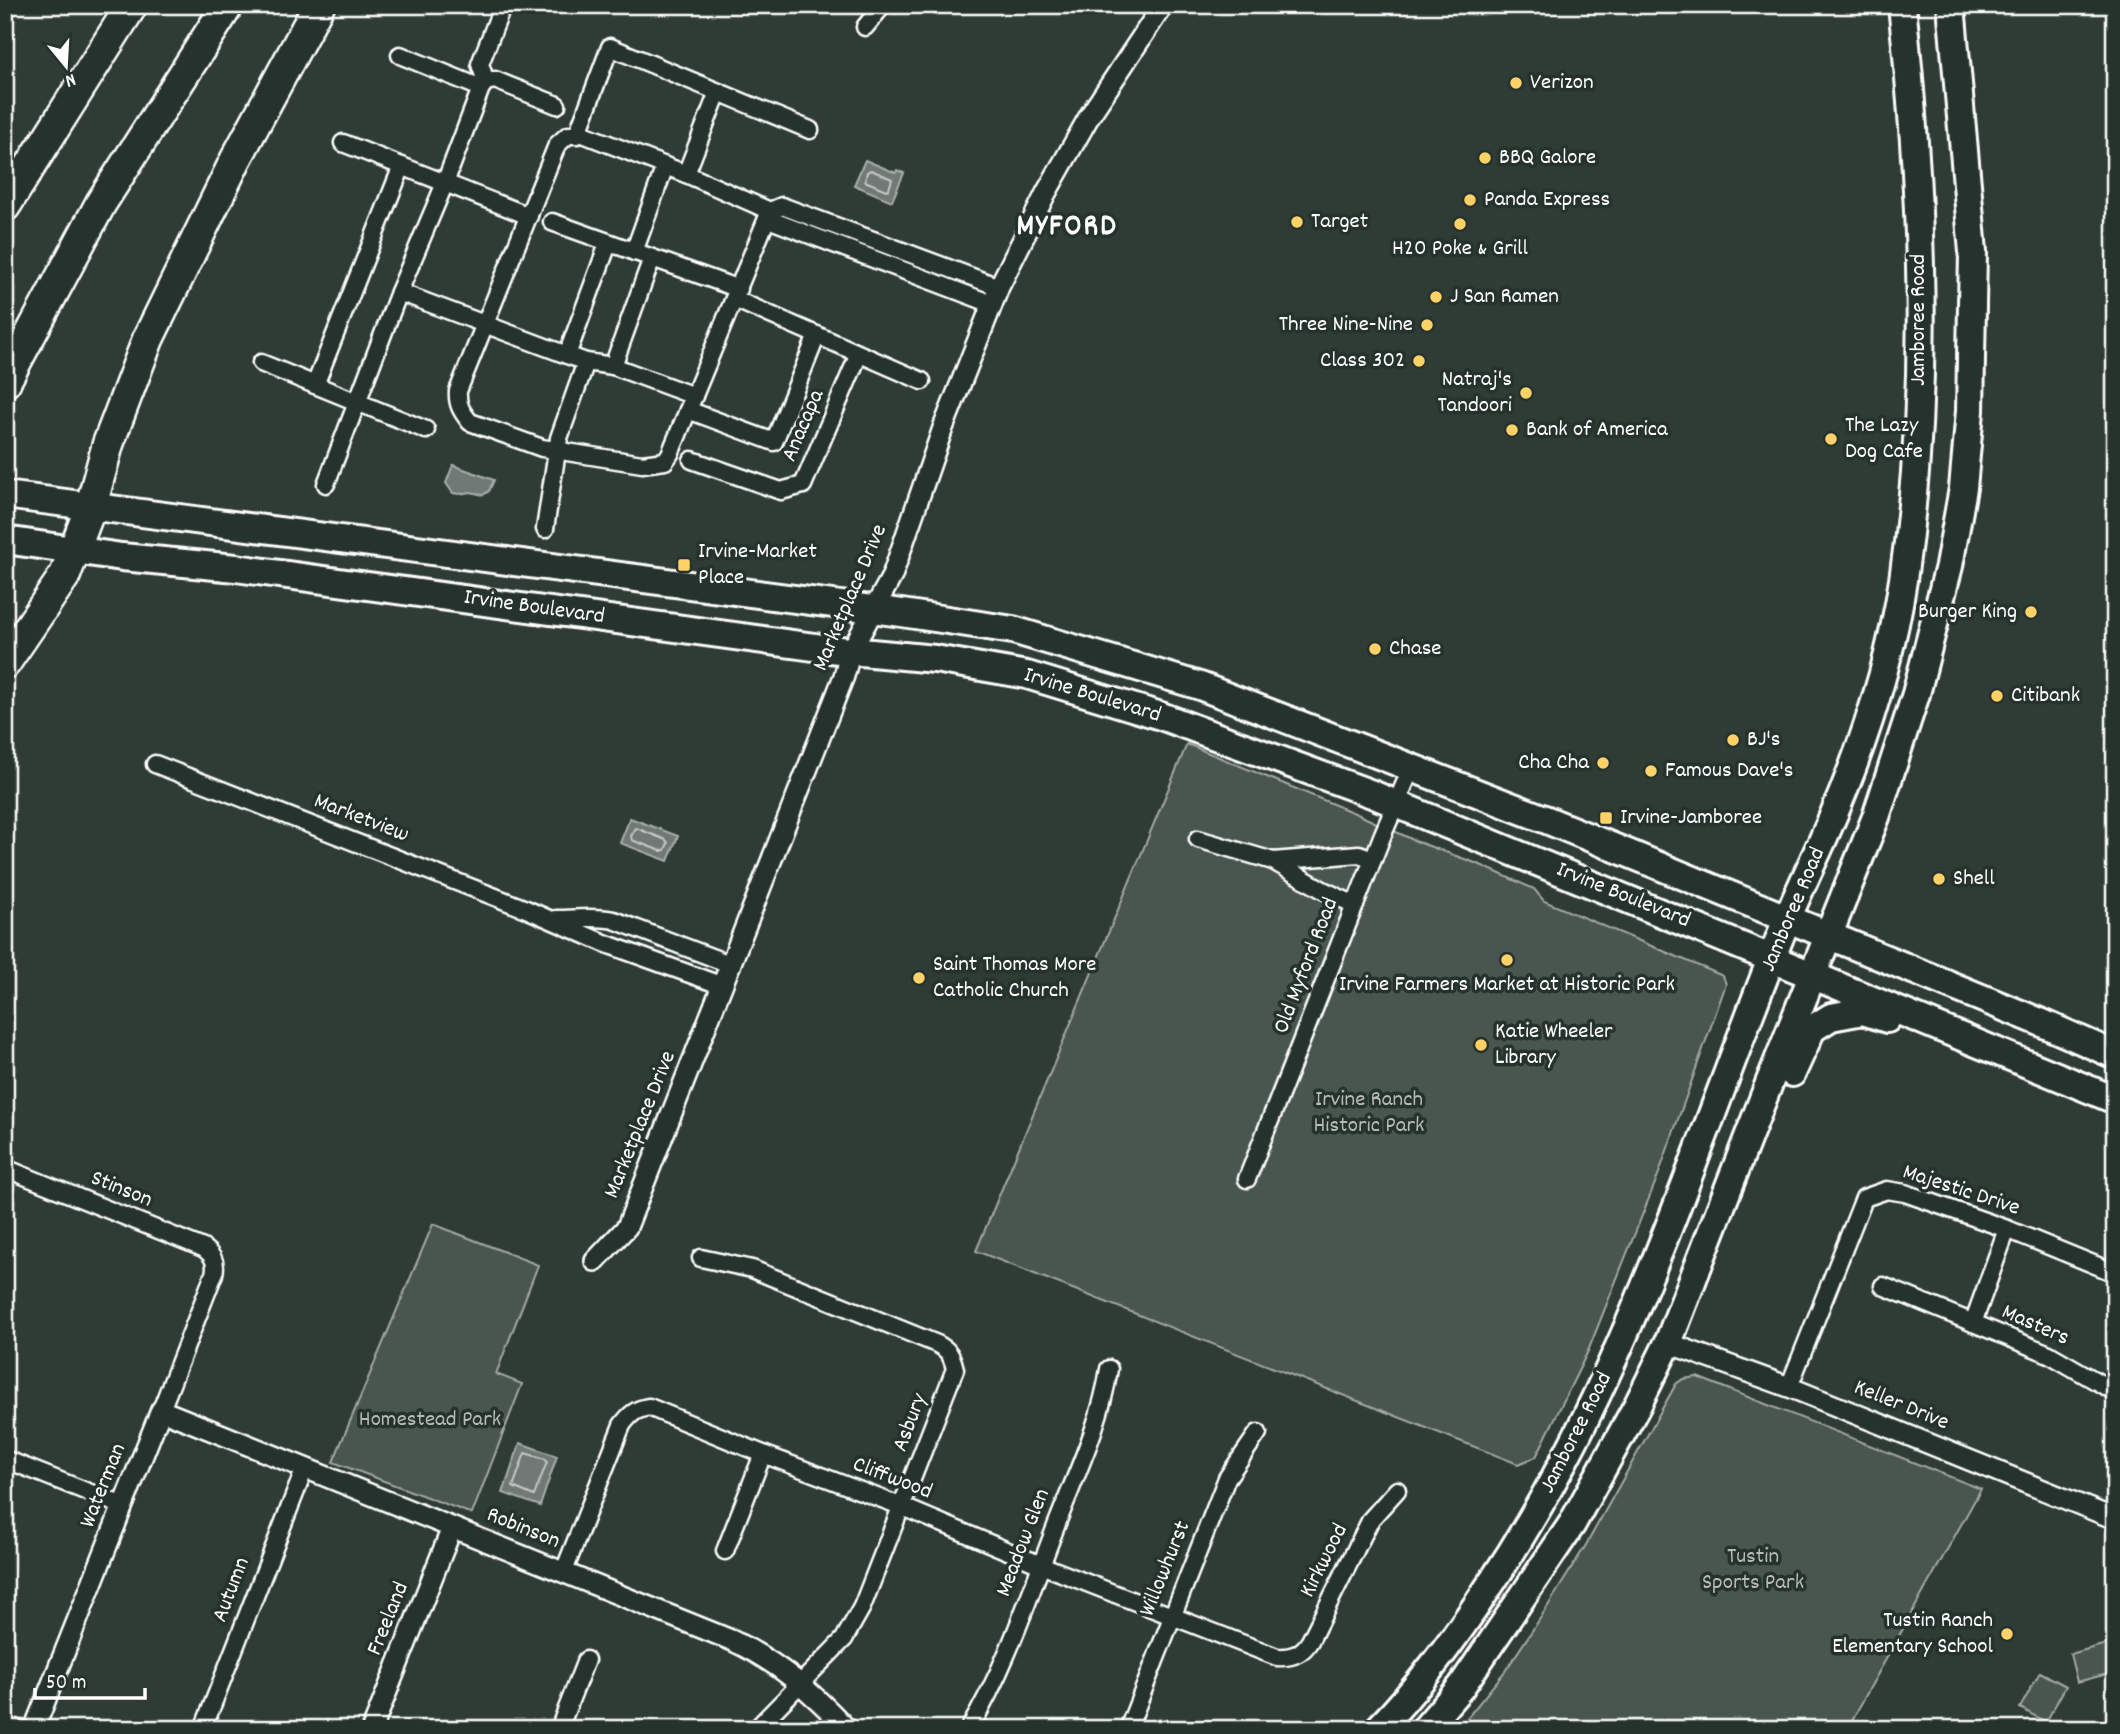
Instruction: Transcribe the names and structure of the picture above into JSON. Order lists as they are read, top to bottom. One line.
{"streets":{"main road":["Jamboree Road","Irvine Boulevard"],"street":["Anacapa","Marketplace Drive","Marketview","Old Myford Road","Stinson","Majestic Drive","Masters","Keller Drive","Asbury","Cliffwood","Waterman","Robinson","Meadow Glen","Kirkwood","Willowhurst","Autumn","Freeland"]},"crossings":[["Jamboree Road","Irvine Boulevard"],["Jamboree Road","Keller Drive"],["Marketplace Drive","Irvine Boulevard"],["Marketplace Drive","Marketview"],["Irvine Boulevard","Old Myford Road"],["Stinson","Waterman"],["Majestic Drive","Masters"],["Majestic Drive","Keller Drive"],["Asbury","Cliffwood"],["Asbury","Robinson"],["Cliffwood","Robinson"],["Cliffwood","Meadow Glen"],["Cliffwood","Kirkwood"],["Cliffwood","Willowhurst"],["Waterman","Robinson"],["Robinson","Autumn"],["Robinson","Freeland"]],"districts":["MYFORD"],"parks":["Irvine Ranch Historic Park","Homestead Park","Tustin Sports Park"],"places":{"other":["Verizon","BBQ Galore","Panda Express","Target","H20 Poke & Grill","J San Ramen","Three Nine-Nine","Class 302","Natraj's Tandoori","Bank of America","The Lazy Dog Cafe","Burger King","Chase","Citibank","BJ's","Cha Cha","Famous Dave's","Shell","Irvine Farmers Market at Historic Park","Saint Thomas More Catholic Church","Katie Wheeler Library","Tustin Ranch Elementary School"],"transit":["Irvine-Market Place","Irvine-Jamboree"]},"scale_bar":"50 m","north":"bottom"}
